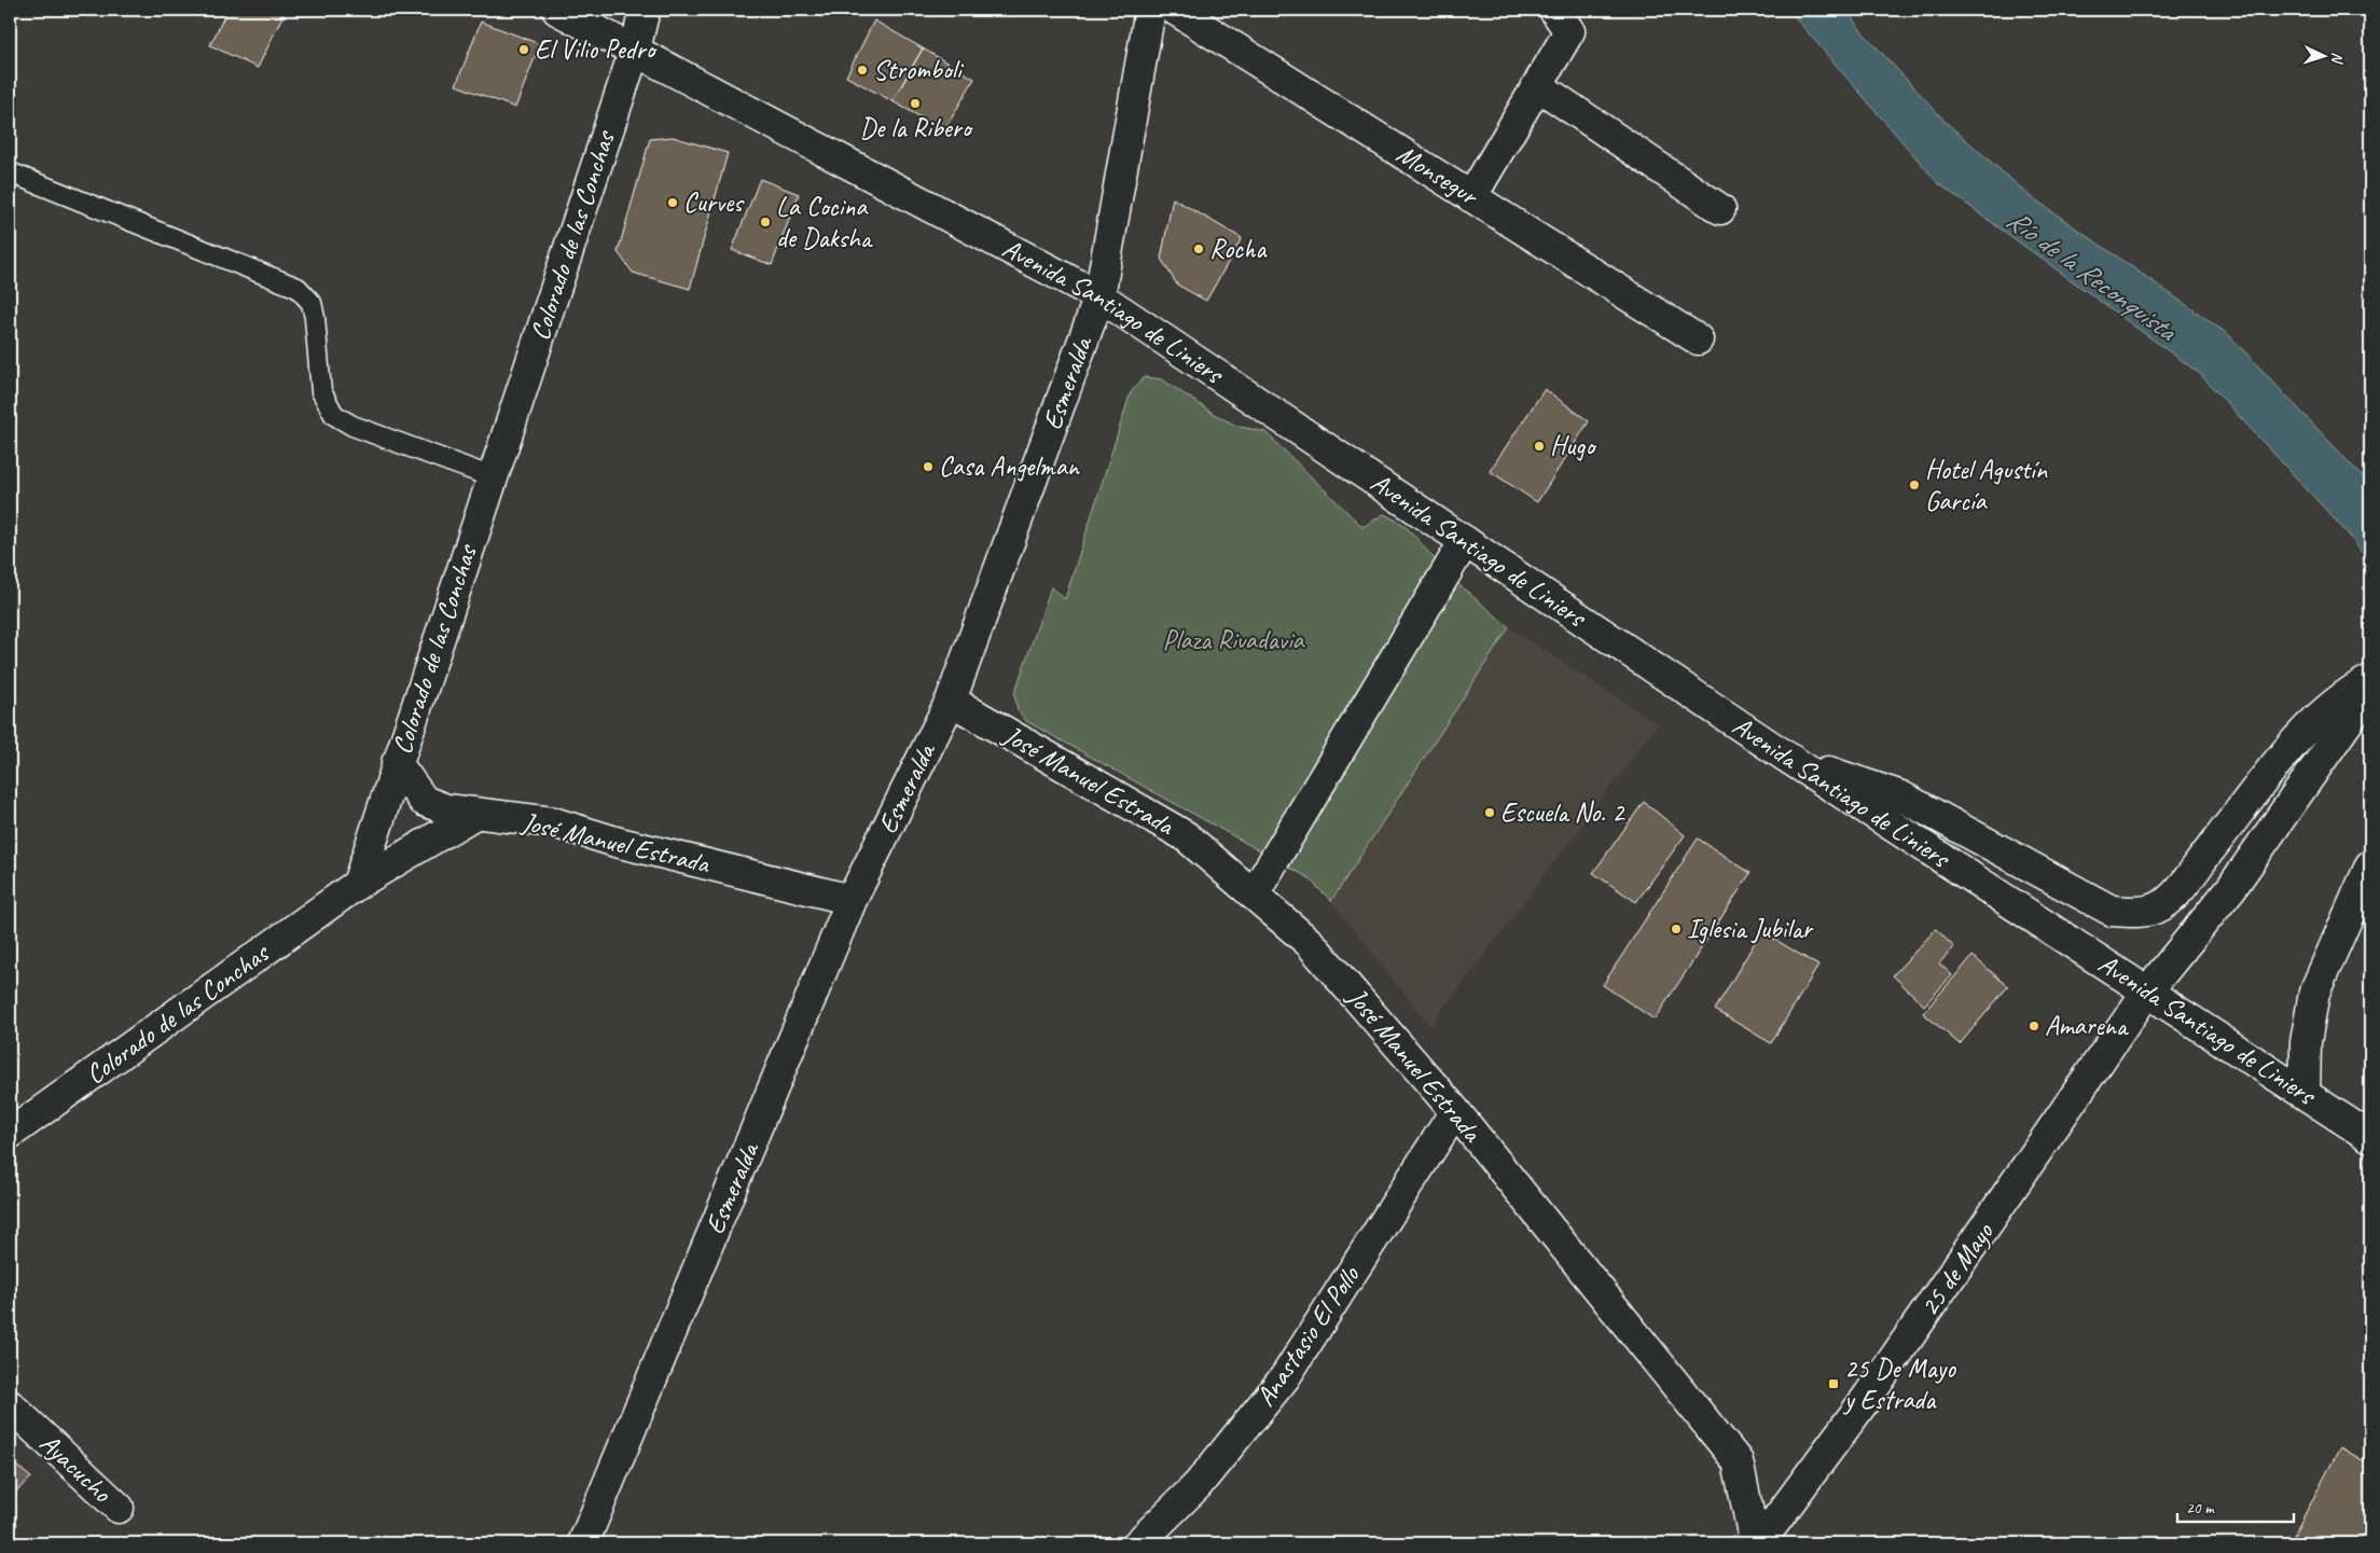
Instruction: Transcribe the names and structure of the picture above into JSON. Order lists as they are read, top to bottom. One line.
{"streets":{"street":["Monsegur","Colorado de las Conchas","Avenida Santiago de Liniers","Esmeralda","José Manuel Estrada","25 de Mayo","Anastasio El Pollo","Ayacucho"]},"crossings":[["Colorado de las Conchas","Avenida Santiago de Liniers"],["Colorado de las Conchas","José Manuel Estrada"],["Avenida Santiago de Liniers","Esmeralda"],["Avenida Santiago de Liniers","25 de Mayo"],["Esmeralda","José Manuel Estrada"],["José Manuel Estrada","Anastasio El Pollo"]],"water":["Río de la Reconquista"],"parks":["Plaza Rivadavia"],"places":{"other":["El Vilio Pedro","Stromboli","De la Ribero","Curves","La Cocina de Daksha","Rocha","Hugo","Casa Angelman","Hotel Agustín García","Escuela No. 2","Iglesia Jubilar","Amarena"],"transit":["25 De Mayo y Estrada"]},"scale_bar":"20 m","north":"right"}
